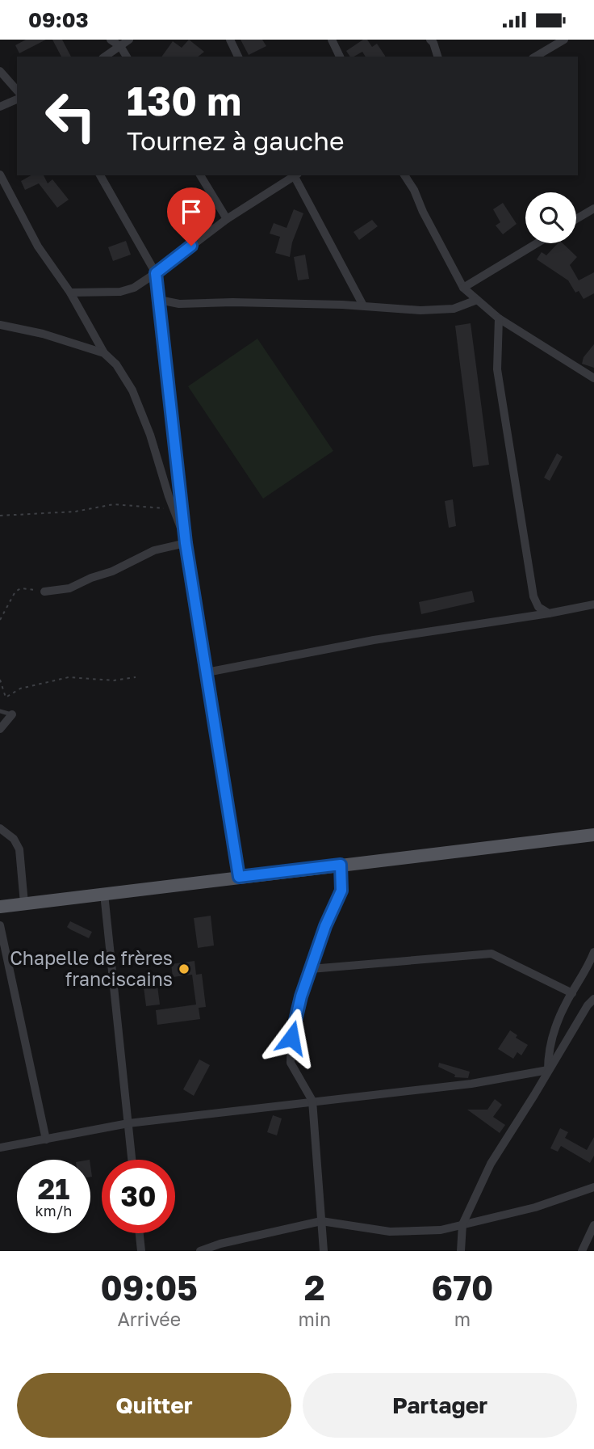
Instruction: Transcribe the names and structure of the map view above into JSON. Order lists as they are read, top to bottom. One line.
{"places":["Chapelle de frères franciscains"],"page":{"status":"09:03","turn":["130 m","Tournez à gauche"],"speed":"21 km/h","limit":"30","eta":["09:05","Arrivée","2","min","670","m"],"buttons":["Quitter","Partager"]}}
